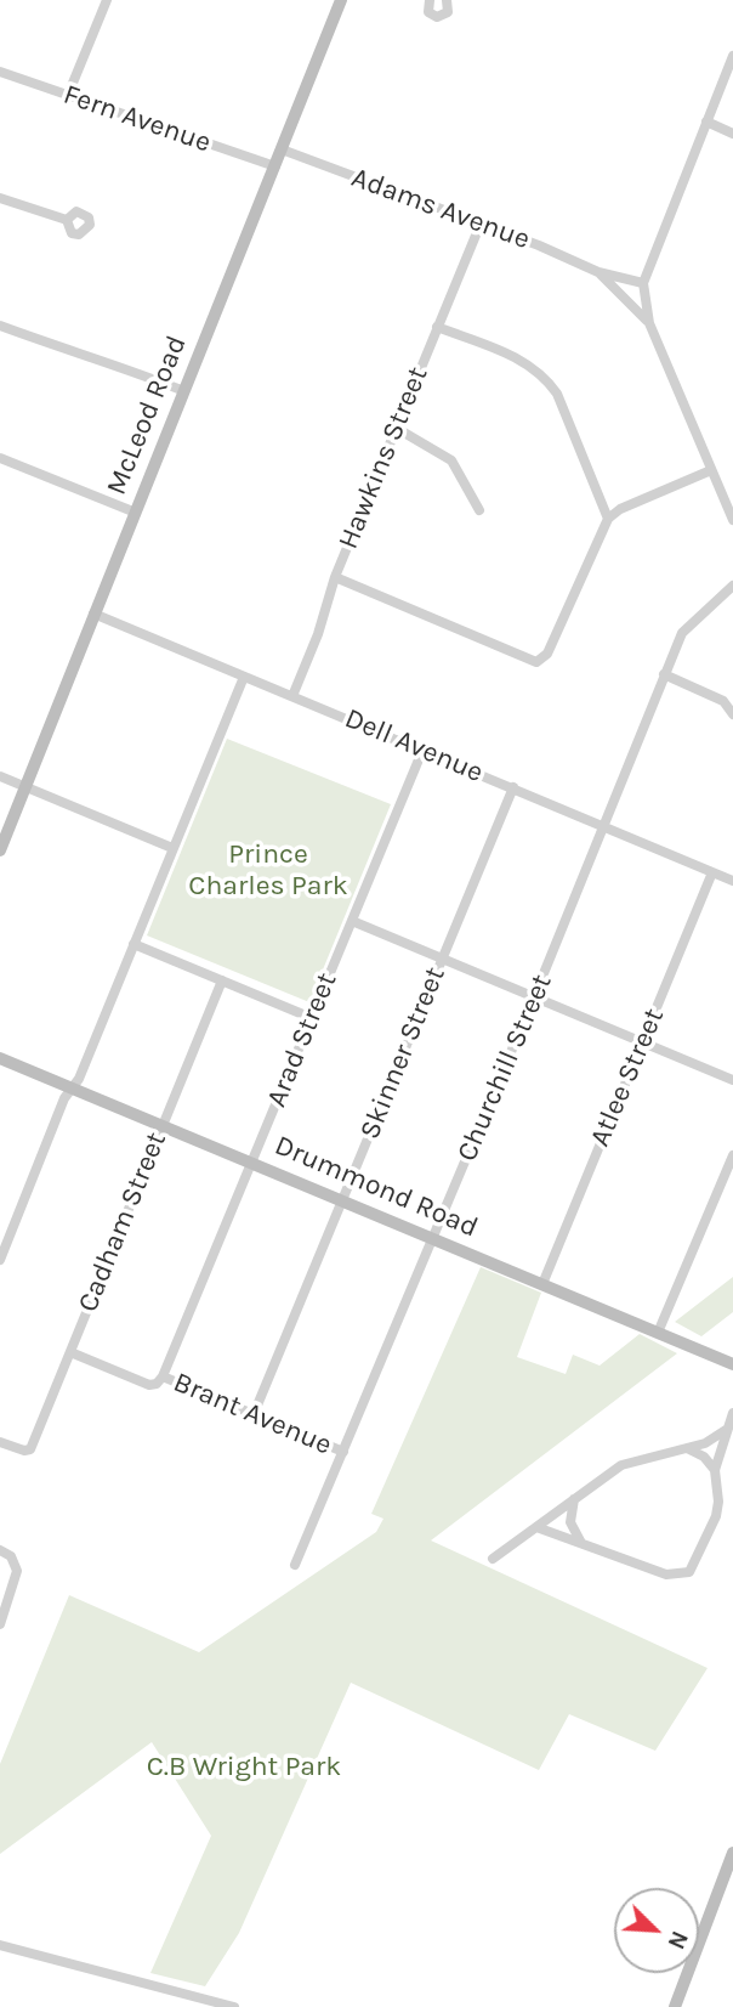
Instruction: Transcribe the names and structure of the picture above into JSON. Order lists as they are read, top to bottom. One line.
{"streets":{"main road":["McLeod Road","Drummond Road"],"street":["Fern Avenue","Adams Avenue","Hawkins Street","Dell Avenue","Arad Street","Skinner Street","Churchill Street","Atlee Street","Cadham Street","Brant Avenue"]},"crossings":[["Fern Avenue","McLeod Road"],["Adams Avenue","McLeod Road"],["Adams Avenue","Hawkins Street"],["McLeod Road","Dell Avenue"],["Hawkins Street","Dell Avenue"],["Dell Avenue","Arad Street"],["Dell Avenue","Skinner Street"],["Dell Avenue","Churchill Street"],["Dell Avenue","Atlee Street"],["Arad Street","Drummond Road"],["Arad Street","Brant Avenue"],["Skinner Street","Drummond Road"],["Skinner Street","Brant Avenue"],["Churchill Street","Drummond Road"],["Churchill Street","Brant Avenue"],["Atlee Street","Drummond Road"],["Drummond Road","Cadham Street"],["Cadham Street","Brant Avenue"]],"parks":["Prince Charles Park","C.B Wright Park"],"north":"bottom right"}
